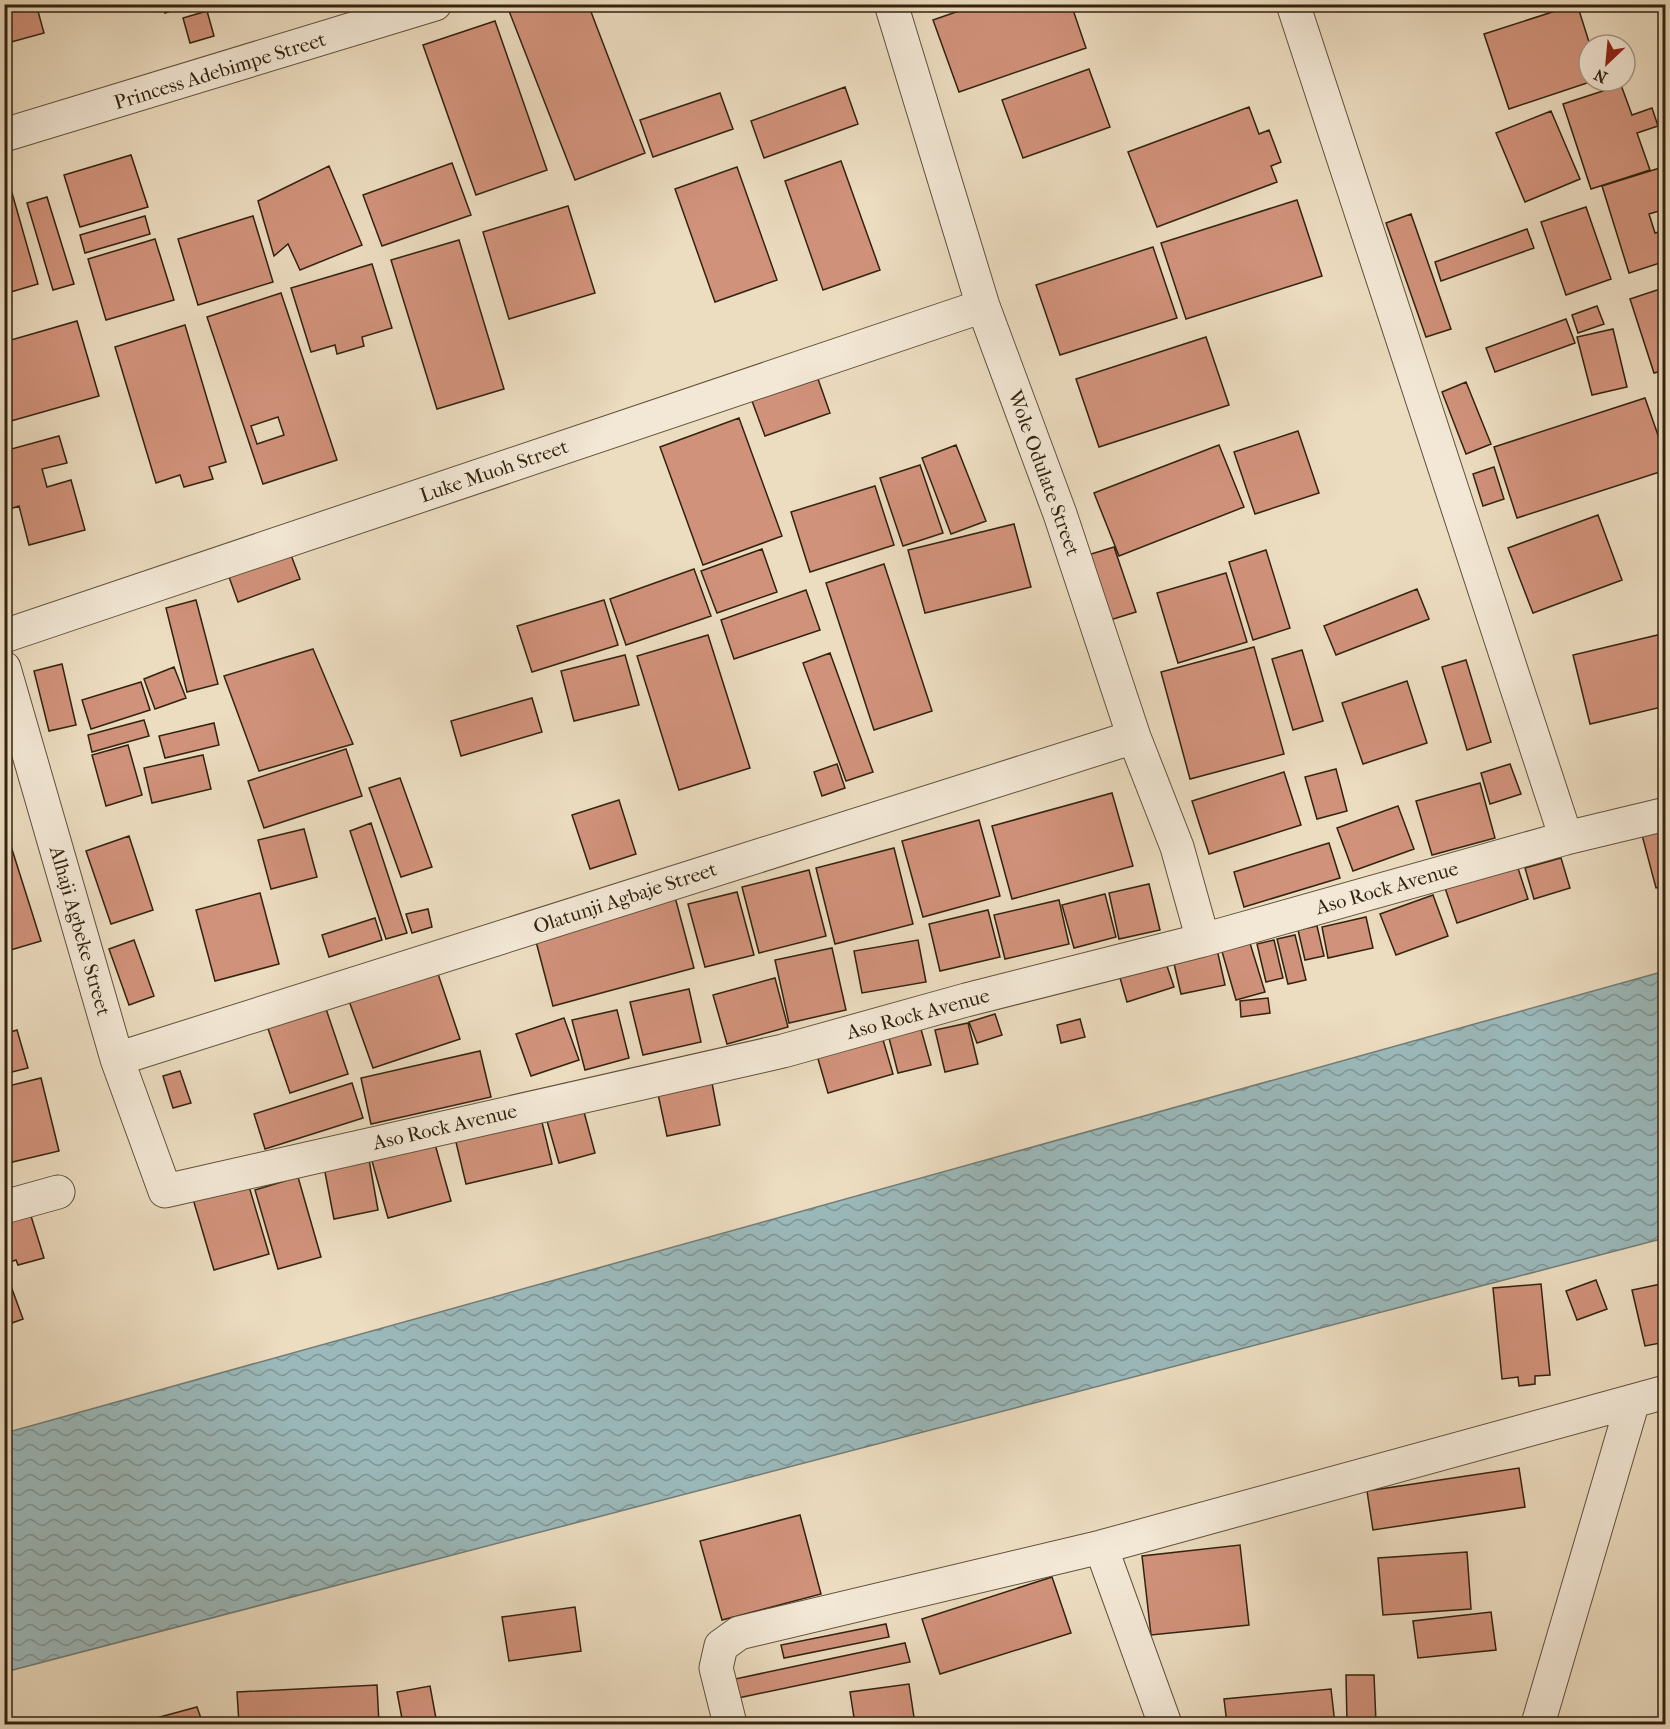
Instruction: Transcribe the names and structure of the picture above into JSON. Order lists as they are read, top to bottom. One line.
{"streets":{"street":["Princess Adebimpe Street","Luke Muoh Street","Wole Odulate Street","Aso Rock Avenue","Olatunji Agbaje Street","Alhaji Agbeke Street"]},"crossings":[["Luke Muoh Street","Wole Odulate Street"],["Wole Odulate Street","Aso Rock Avenue"],["Wole Odulate Street","Olatunji Agbaje Street"],["Aso Rock Avenue","Alhaji Agbeke Street"],["Olatunji Agbaje Street","Alhaji Agbeke Street"]],"north":"bottom left"}
